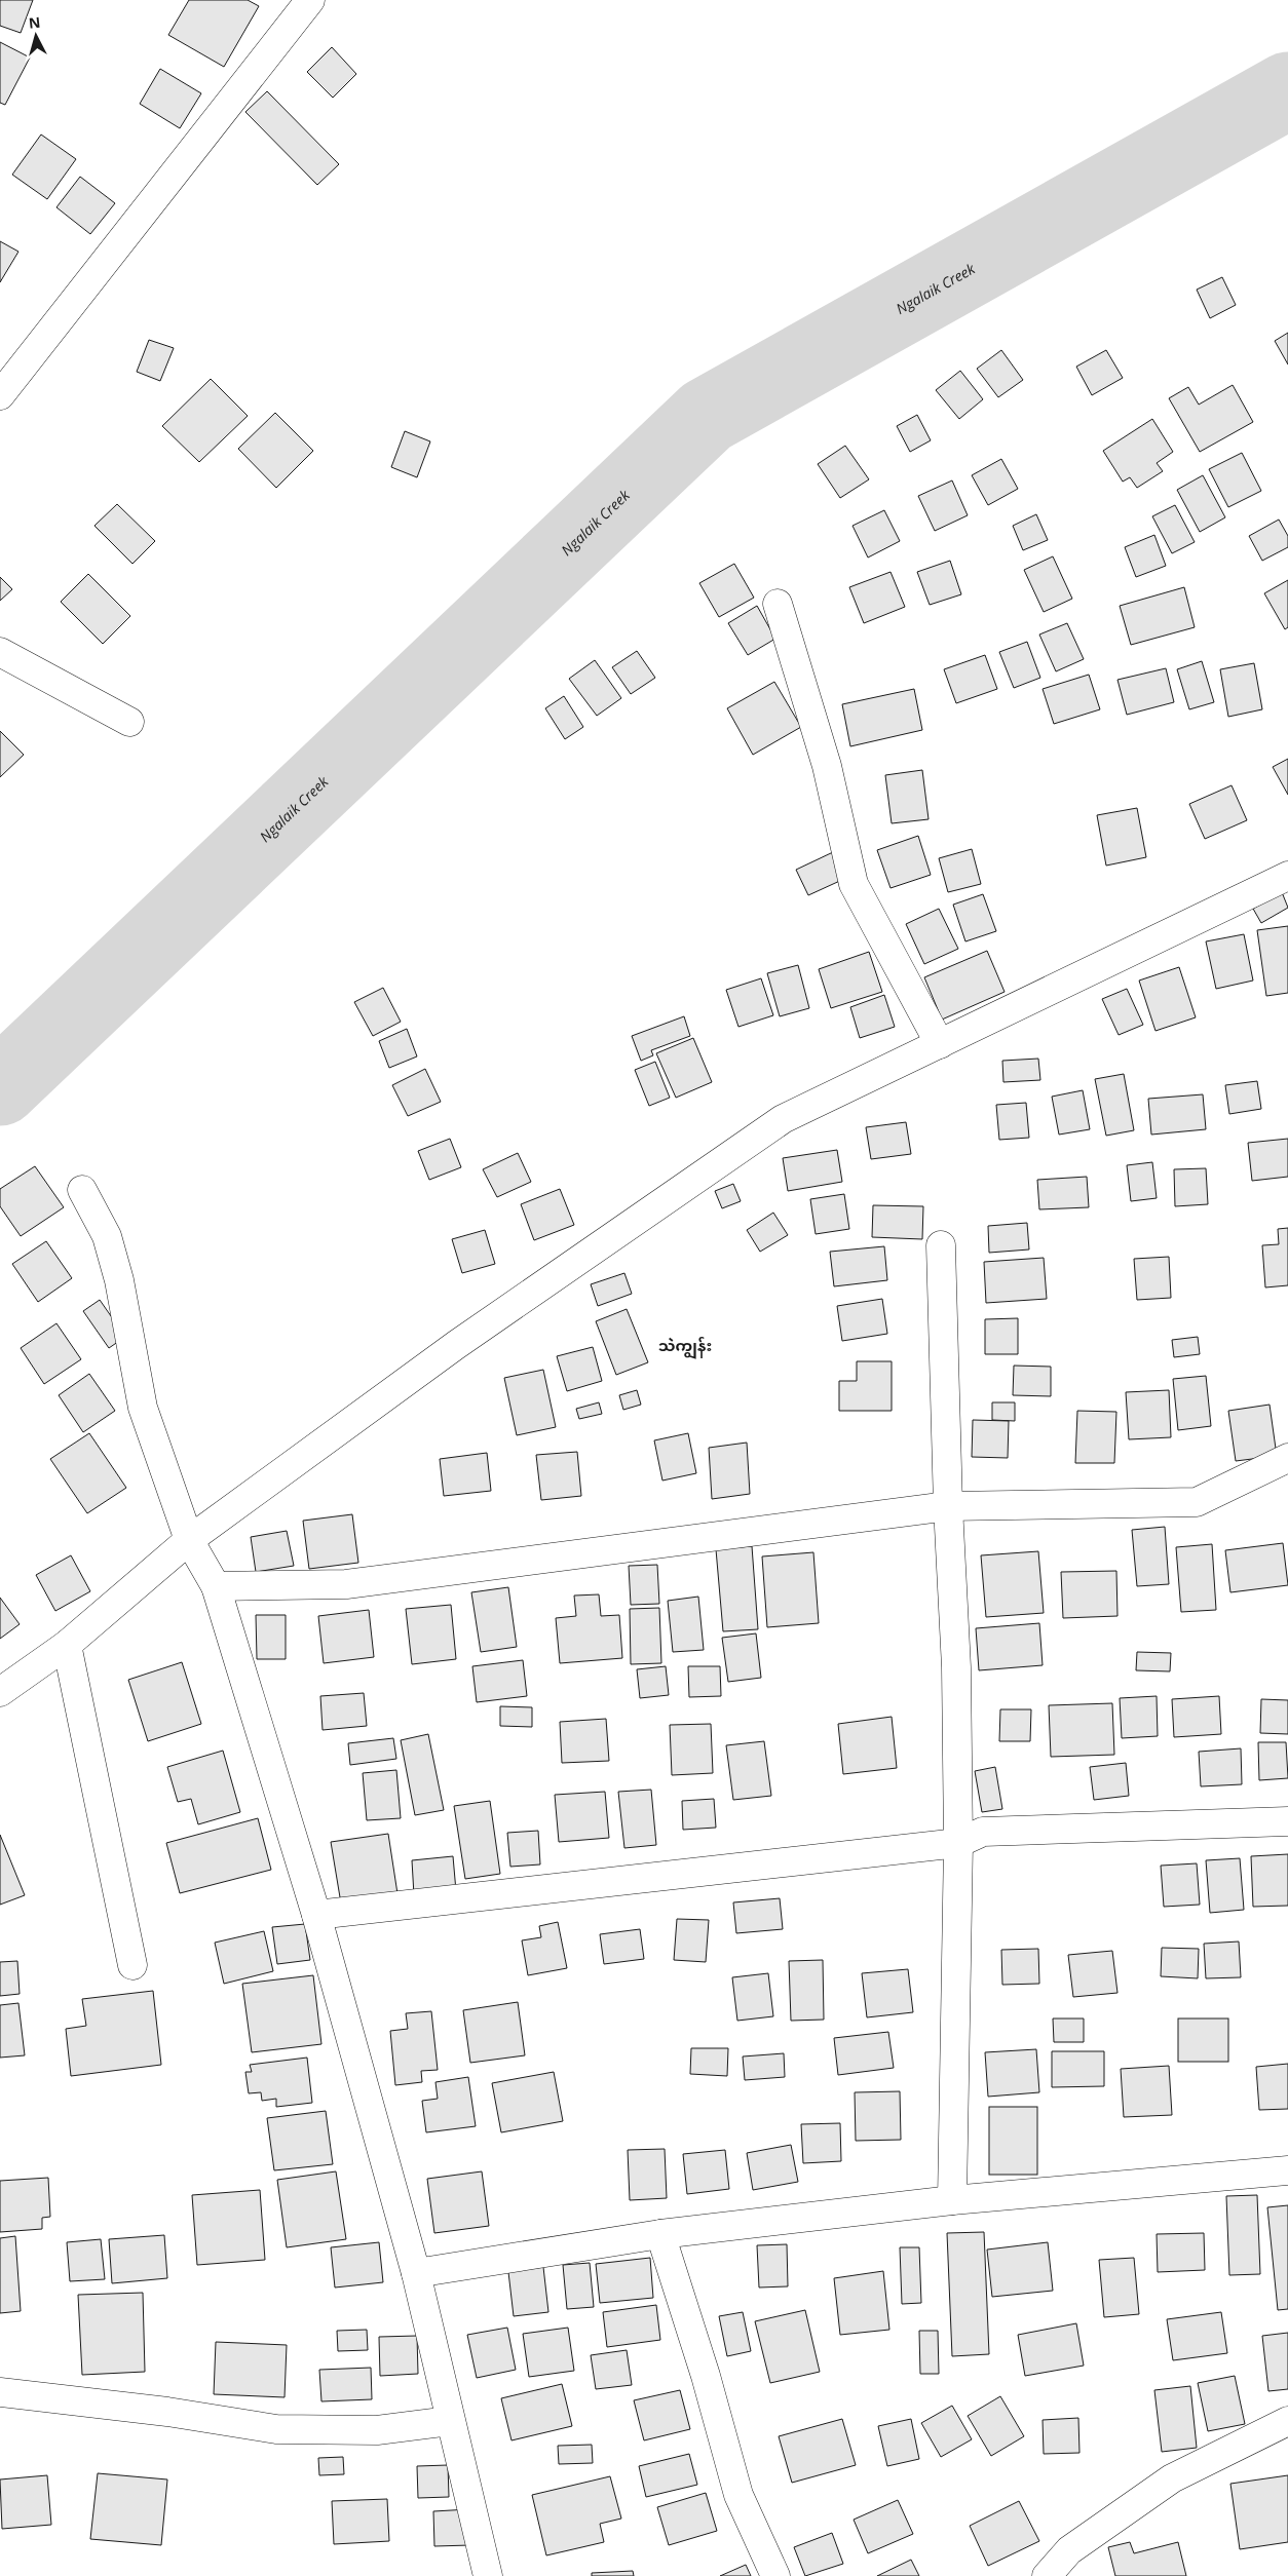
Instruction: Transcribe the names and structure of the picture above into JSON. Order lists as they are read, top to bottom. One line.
{"districts":["သဲကျွန်း"],"water":["Ngalaik Creek"],"north":"top"}
